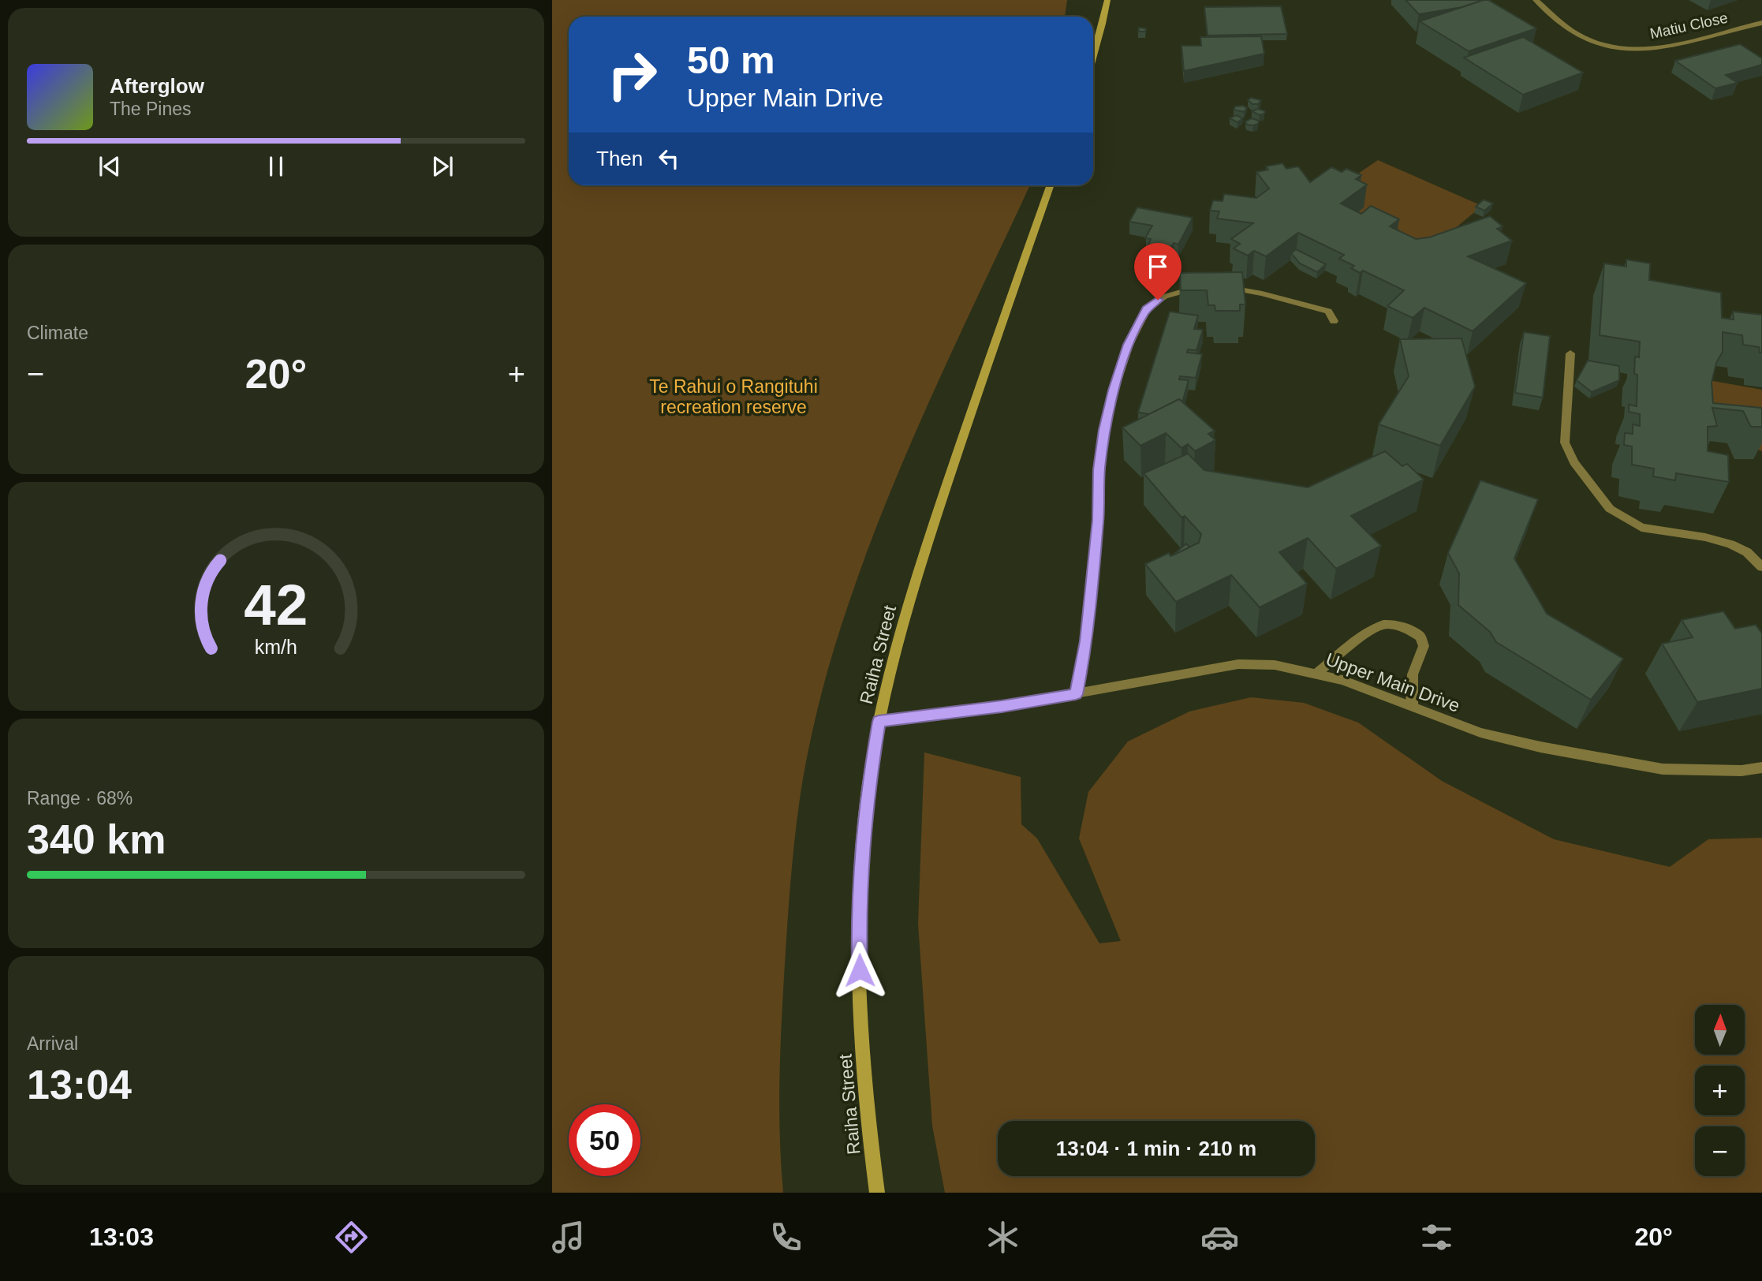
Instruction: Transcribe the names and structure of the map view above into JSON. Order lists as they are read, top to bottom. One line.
{"streets":{"main road":["Raiha Street"],"street":["Matiu Close","Upper Main Drive"]},"crossings":[["Raiha Street","Upper Main Drive"]],"parks":["Te Rahui o Rangituhi recreation reserve"],"north":"top","page":{"turn":["50 m","Upper Main Drive"],"song":["Afterglow","The Pines"],"then":"Then","tile":["Climate",["Range · 68%","340 km"],["Arrival","13:04"]],"heat":["−","20°","+"],"map_buttons":["+","−"],"limit":"50","trip":"13:04 · 1 min · 210 m","tabs":["13:03","20°"],"gauge":["42","km/h"]}}
